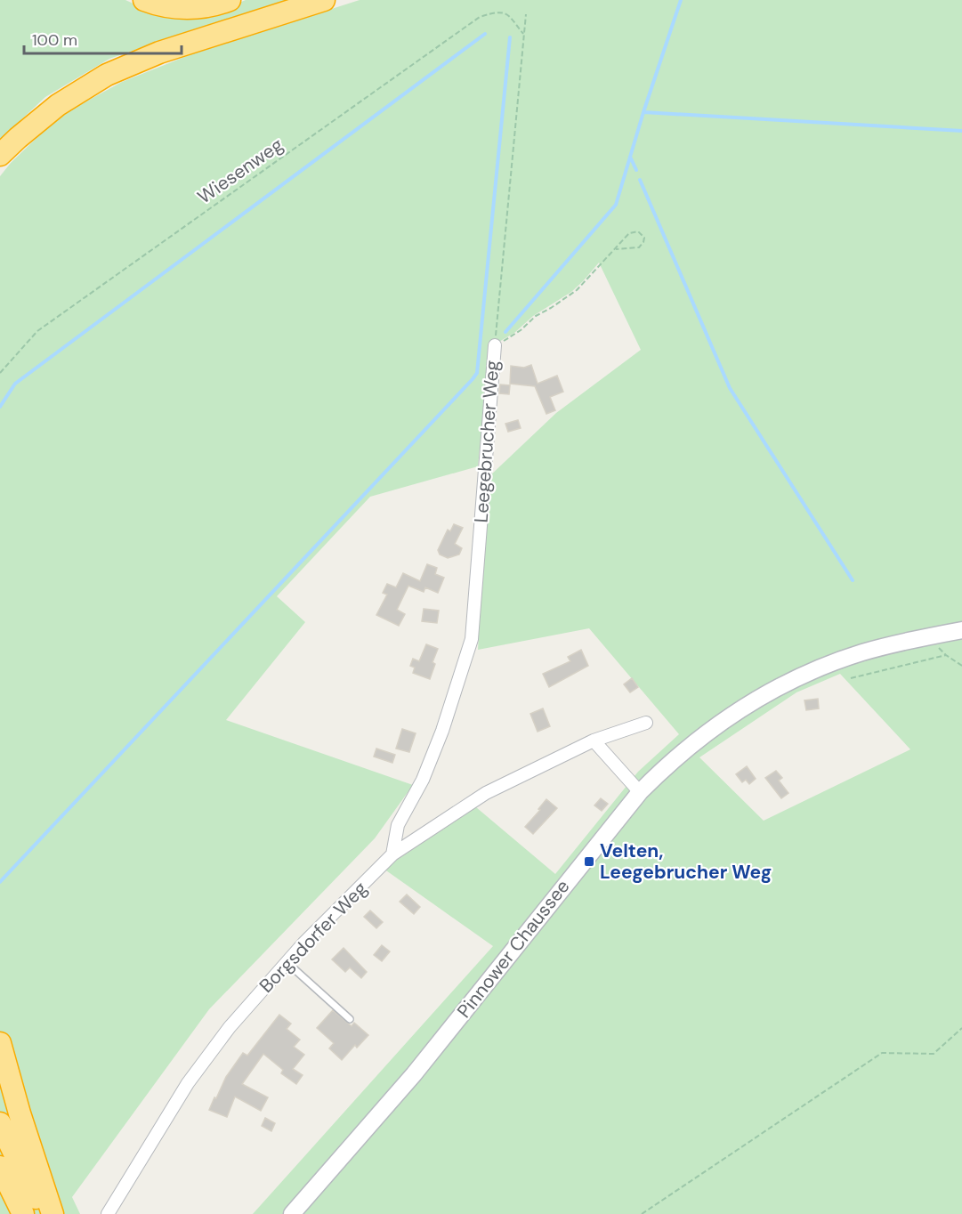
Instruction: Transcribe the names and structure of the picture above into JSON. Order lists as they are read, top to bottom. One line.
{"streets":{"main road":["Pinnower Chaussee"],"street":["Leegebrucher Weg","Borgsdorfer Weg"],"path":["Wiesenweg"]},"crossings":[["Wiesenweg","Leegebrucher Weg"],["Leegebrucher Weg","Borgsdorfer Weg"]],"places":{"transit":["Velten, Leegebrucher Weg"]},"scale_bar":"100 m"}
